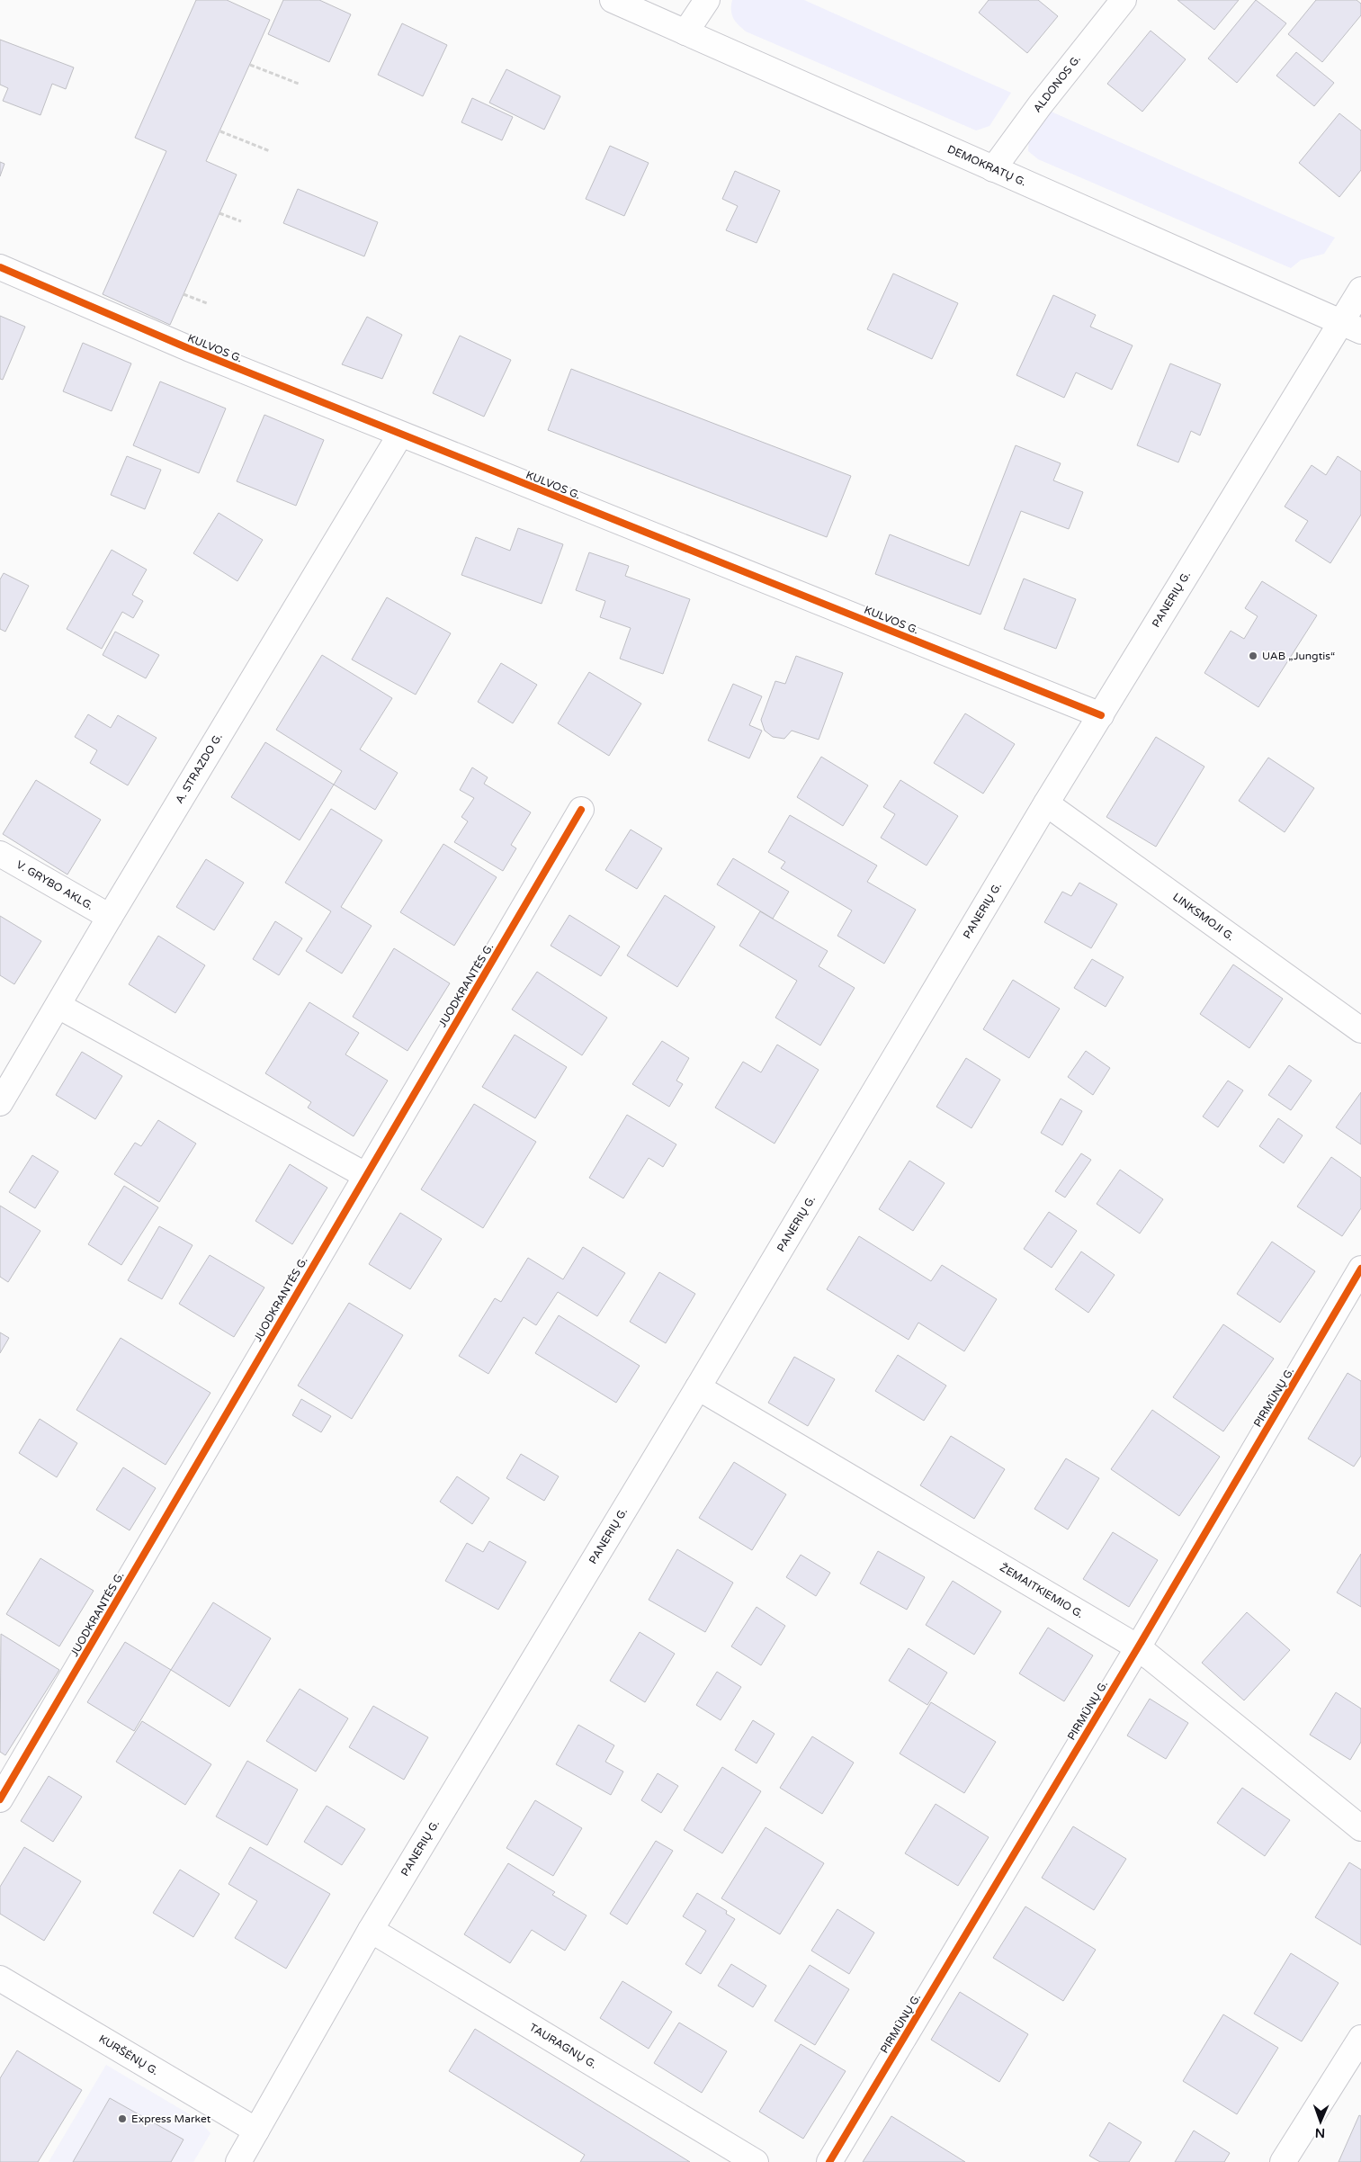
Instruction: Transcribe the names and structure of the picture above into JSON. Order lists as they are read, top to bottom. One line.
{"streets":{"street":["ALDONOS G.","DEMOKRATŲ G.","KULVOS G.","PANERIŲ G.","A. STRAZDO G.","V. GRYBO AKLG.","LINKSMOJI G.","JUODKRANTĖS G.","PIRMŪNŲ G.","ŽEMAITKIEMIO G.","TAURAGNŲ G.","KURŠĖNŲ G."]},"crossings":[["ALDONOS G.","DEMOKRATŲ G."],["DEMOKRATŲ G.","PANERIŲ G."],["KULVOS G.","PANERIŲ G."],["KULVOS G.","A. STRAZDO G."],["PANERIŲ G.","LINKSMOJI G."],["PANERIŲ G.","ŽEMAITKIEMIO G."],["PANERIŲ G.","TAURAGNŲ G."],["PANERIŲ G.","KURŠĖNŲ G."],["A. STRAZDO G.","V. GRYBO AKLG."],["PIRMŪNŲ G.","ŽEMAITKIEMIO G."]],"places":["UAB „Jungtis“","Express Market"],"north":"bottom"}
